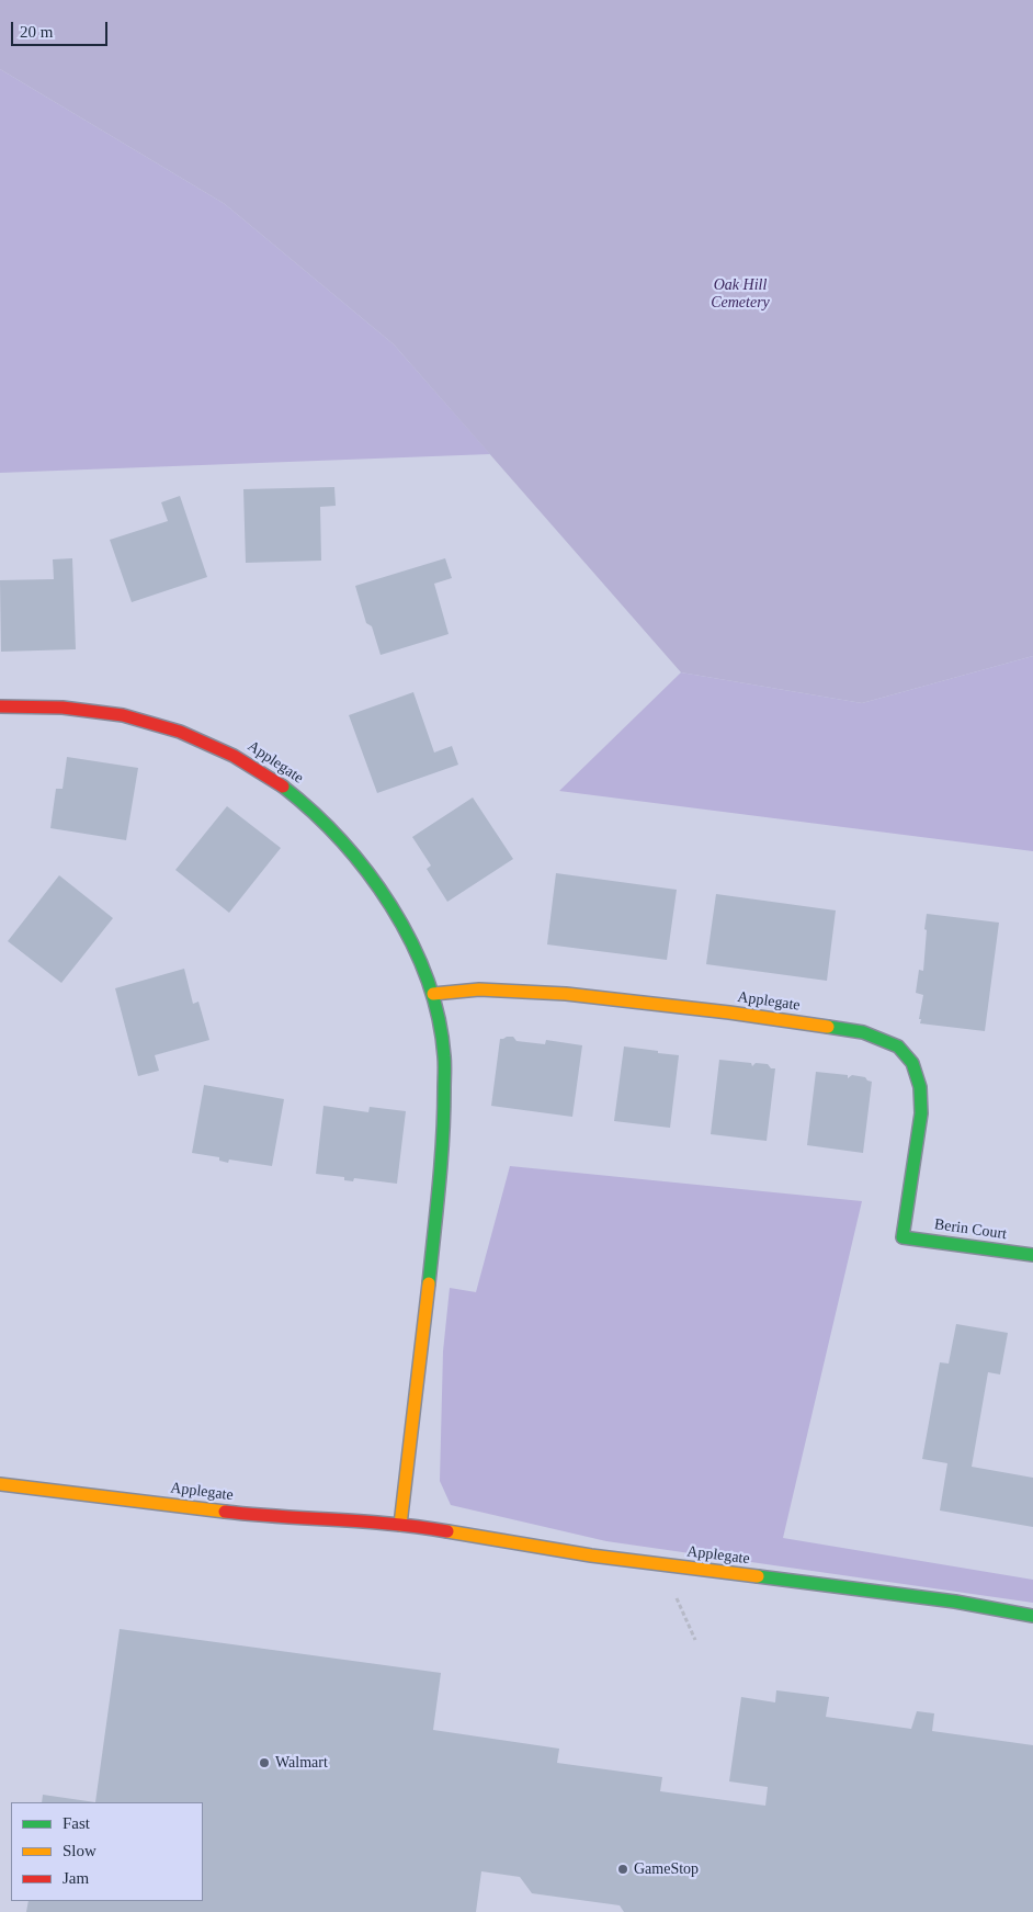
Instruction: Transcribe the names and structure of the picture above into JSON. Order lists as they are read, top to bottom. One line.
{"streets":{"street":["Applegate","Berin Court"]},"crossings":[["Applegate","Berin Court"]],"parks":["Oak Hill Cemetery"],"places":["Walmart","GameStop"],"legend":["Fast","Slow","Jam"],"scale_bar":"20 m"}
